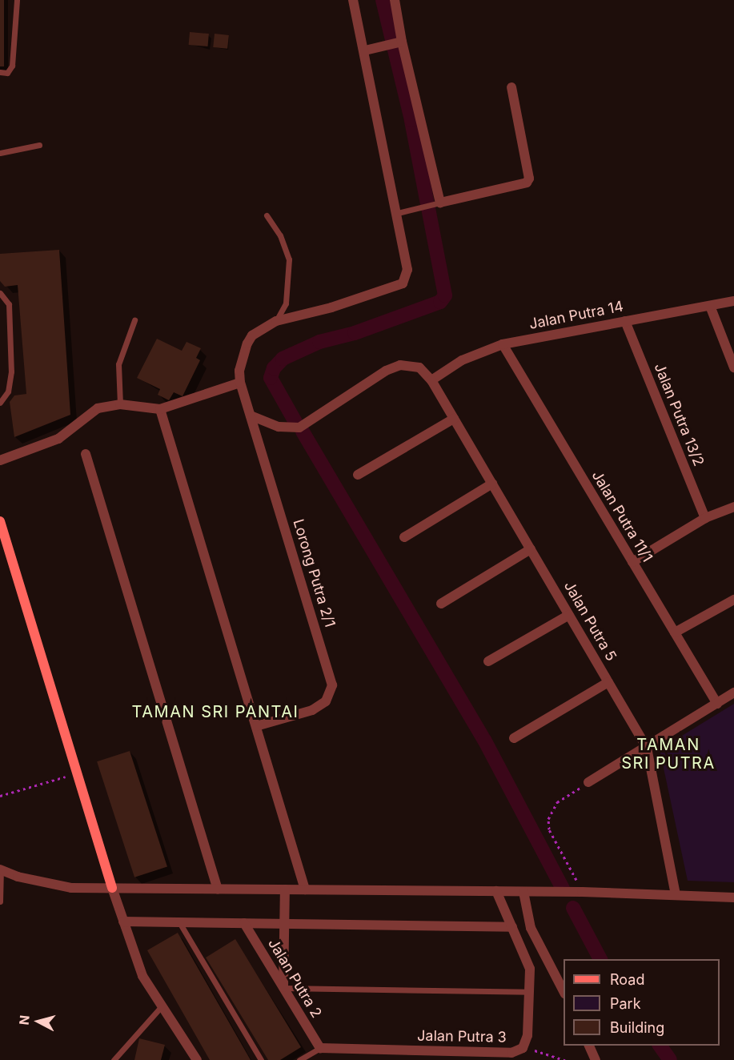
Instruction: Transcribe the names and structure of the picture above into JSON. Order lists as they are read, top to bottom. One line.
{"streets":{"street":["Jalan Putra 14","Jalan Putra 13/2","Jalan Putra 11/1","Lorong Putra 2/1","Jalan Putra 5","Jalan Putra 2","Jalan Putra 3"]},"crossings":[["Jalan Putra 14","Jalan Putra 13/2"],["Jalan Putra 14","Jalan Putra 11/1"],["Jalan Putra 14","Jalan Putra 5"],["Jalan Putra 2","Jalan Putra 3"]],"districts":["TAMAN SRI PANTAI","TAMAN SRI PUTRA"],"legend":["Road","Park","Building"],"north":"left"}
